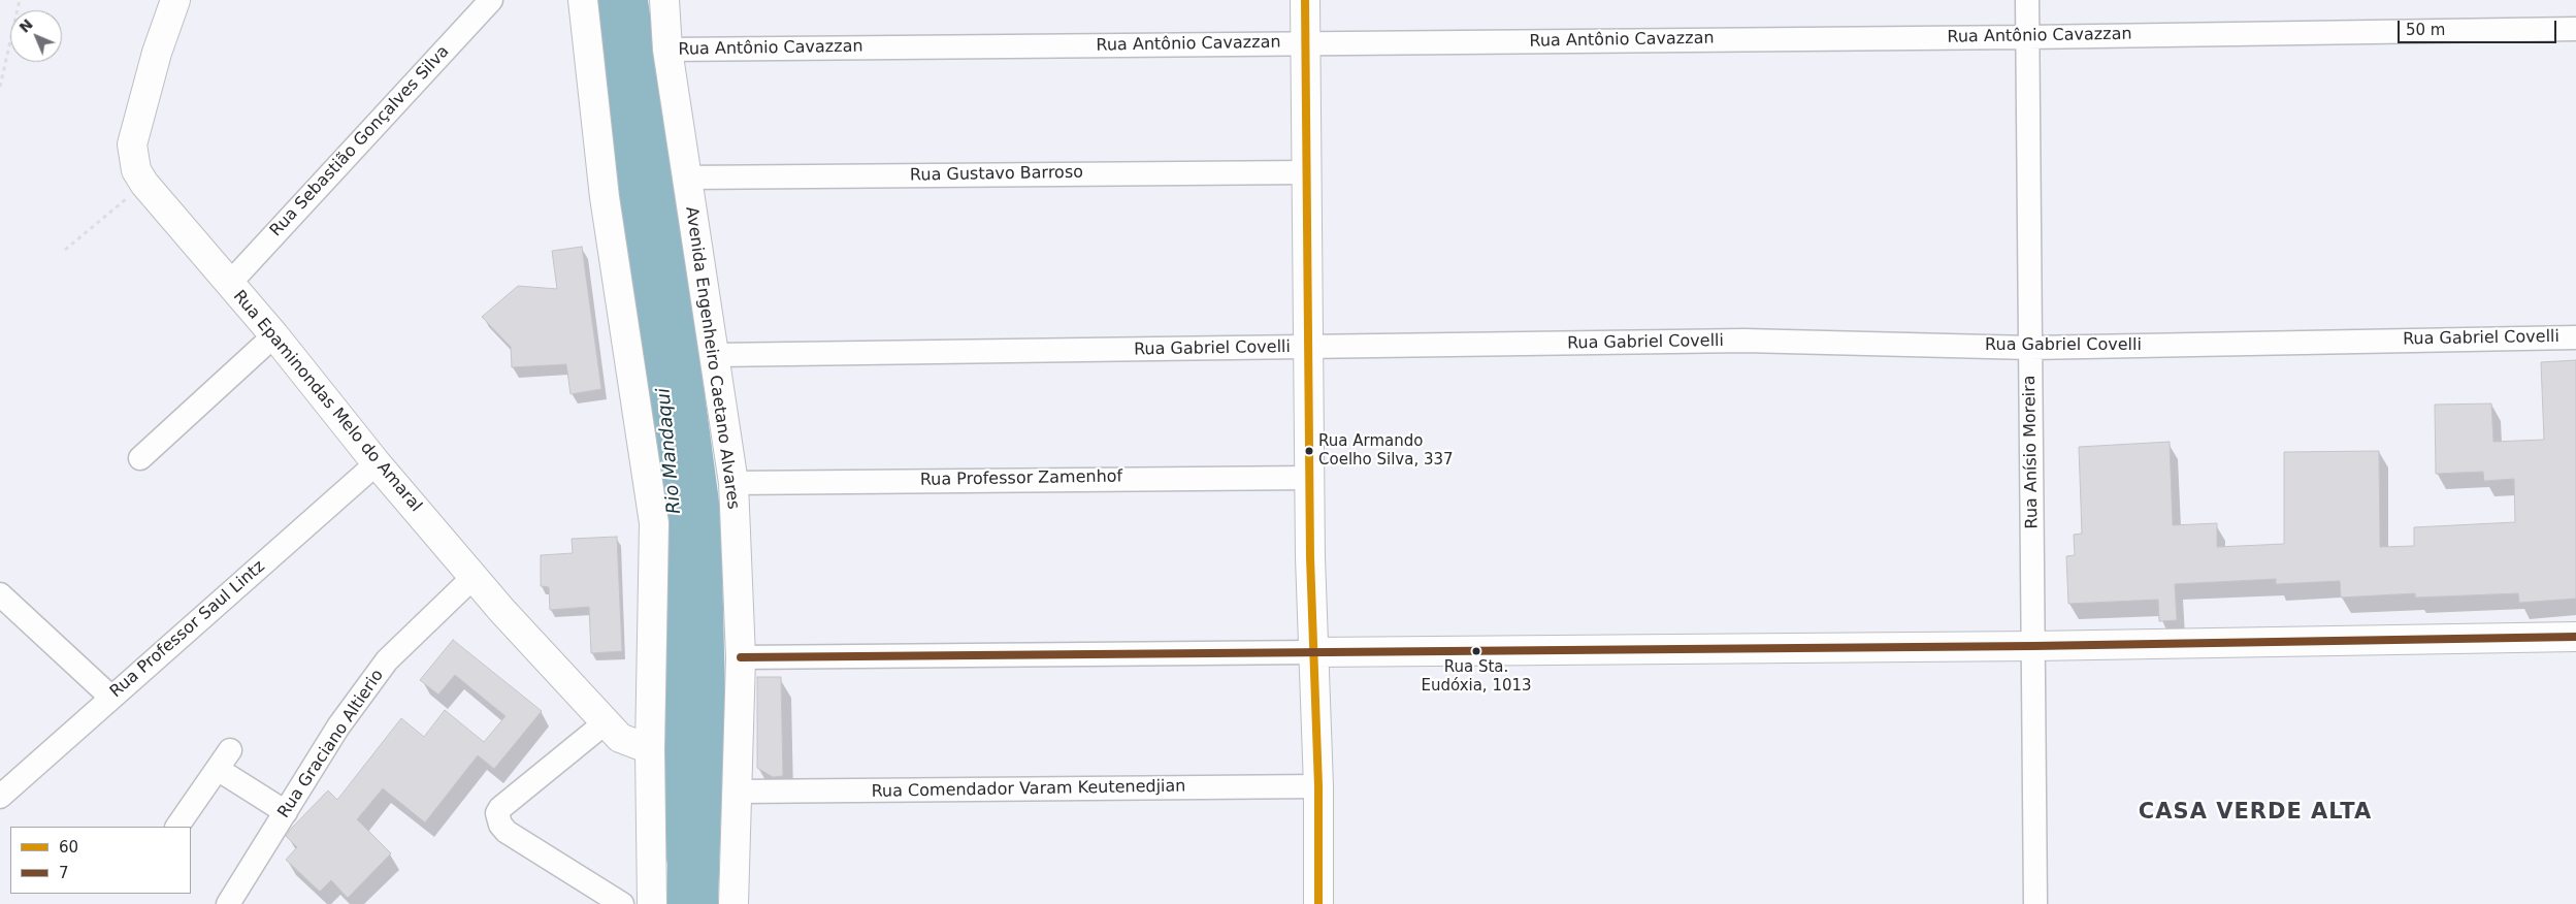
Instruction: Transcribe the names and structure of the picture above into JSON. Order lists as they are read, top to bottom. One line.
{"streets":{"street":["Rua Antônio Cavazzan","Rua Sebastião Gonçalves Silva","Rua Gustavo Barroso","Rua Gabriel Covelli","Avenida Engenheiro Caetano Alvares","Rua Epaminondas Melo do Amaral","Rua Anísio Moreira","Rua Professor Zamenhof","Rua Professor Saul Lintz","Rua Graciano Altierio","Rua Comendador Varam Keutenedjian"]},"crossings":[["Rua Antônio Cavazzan","Avenida Engenheiro Caetano Alvares"],["Rua Antônio Cavazzan","Rua Anísio Moreira"],["Rua Sebastião Gonçalves Silva","Rua Epaminondas Melo do Amaral"],["Rua Gustavo Barroso","Avenida Engenheiro Caetano Alvares"],["Rua Gabriel Covelli","Avenida Engenheiro Caetano Alvares"],["Rua Gabriel Covelli","Rua Anísio Moreira"],["Avenida Engenheiro Caetano Alvares","Rua Professor Zamenhof"],["Avenida Engenheiro Caetano Alvares","Rua Comendador Varam Keutenedjian"],["Rua Epaminondas Melo do Amaral","Rua Professor Saul Lintz"],["Rua Epaminondas Melo do Amaral","Rua Graciano Altierio"]],"districts":["CASA VERDE ALTA"],"water":["Rio Mandaqui"],"places":["Rua Armando Coelho Silva, 337","Rua Sta. Eudóxia, 1013"],"lines":["transit line 60","transit line 7"],"legend":["60","7"],"scale_bar":"50 m","north":"top left"}
